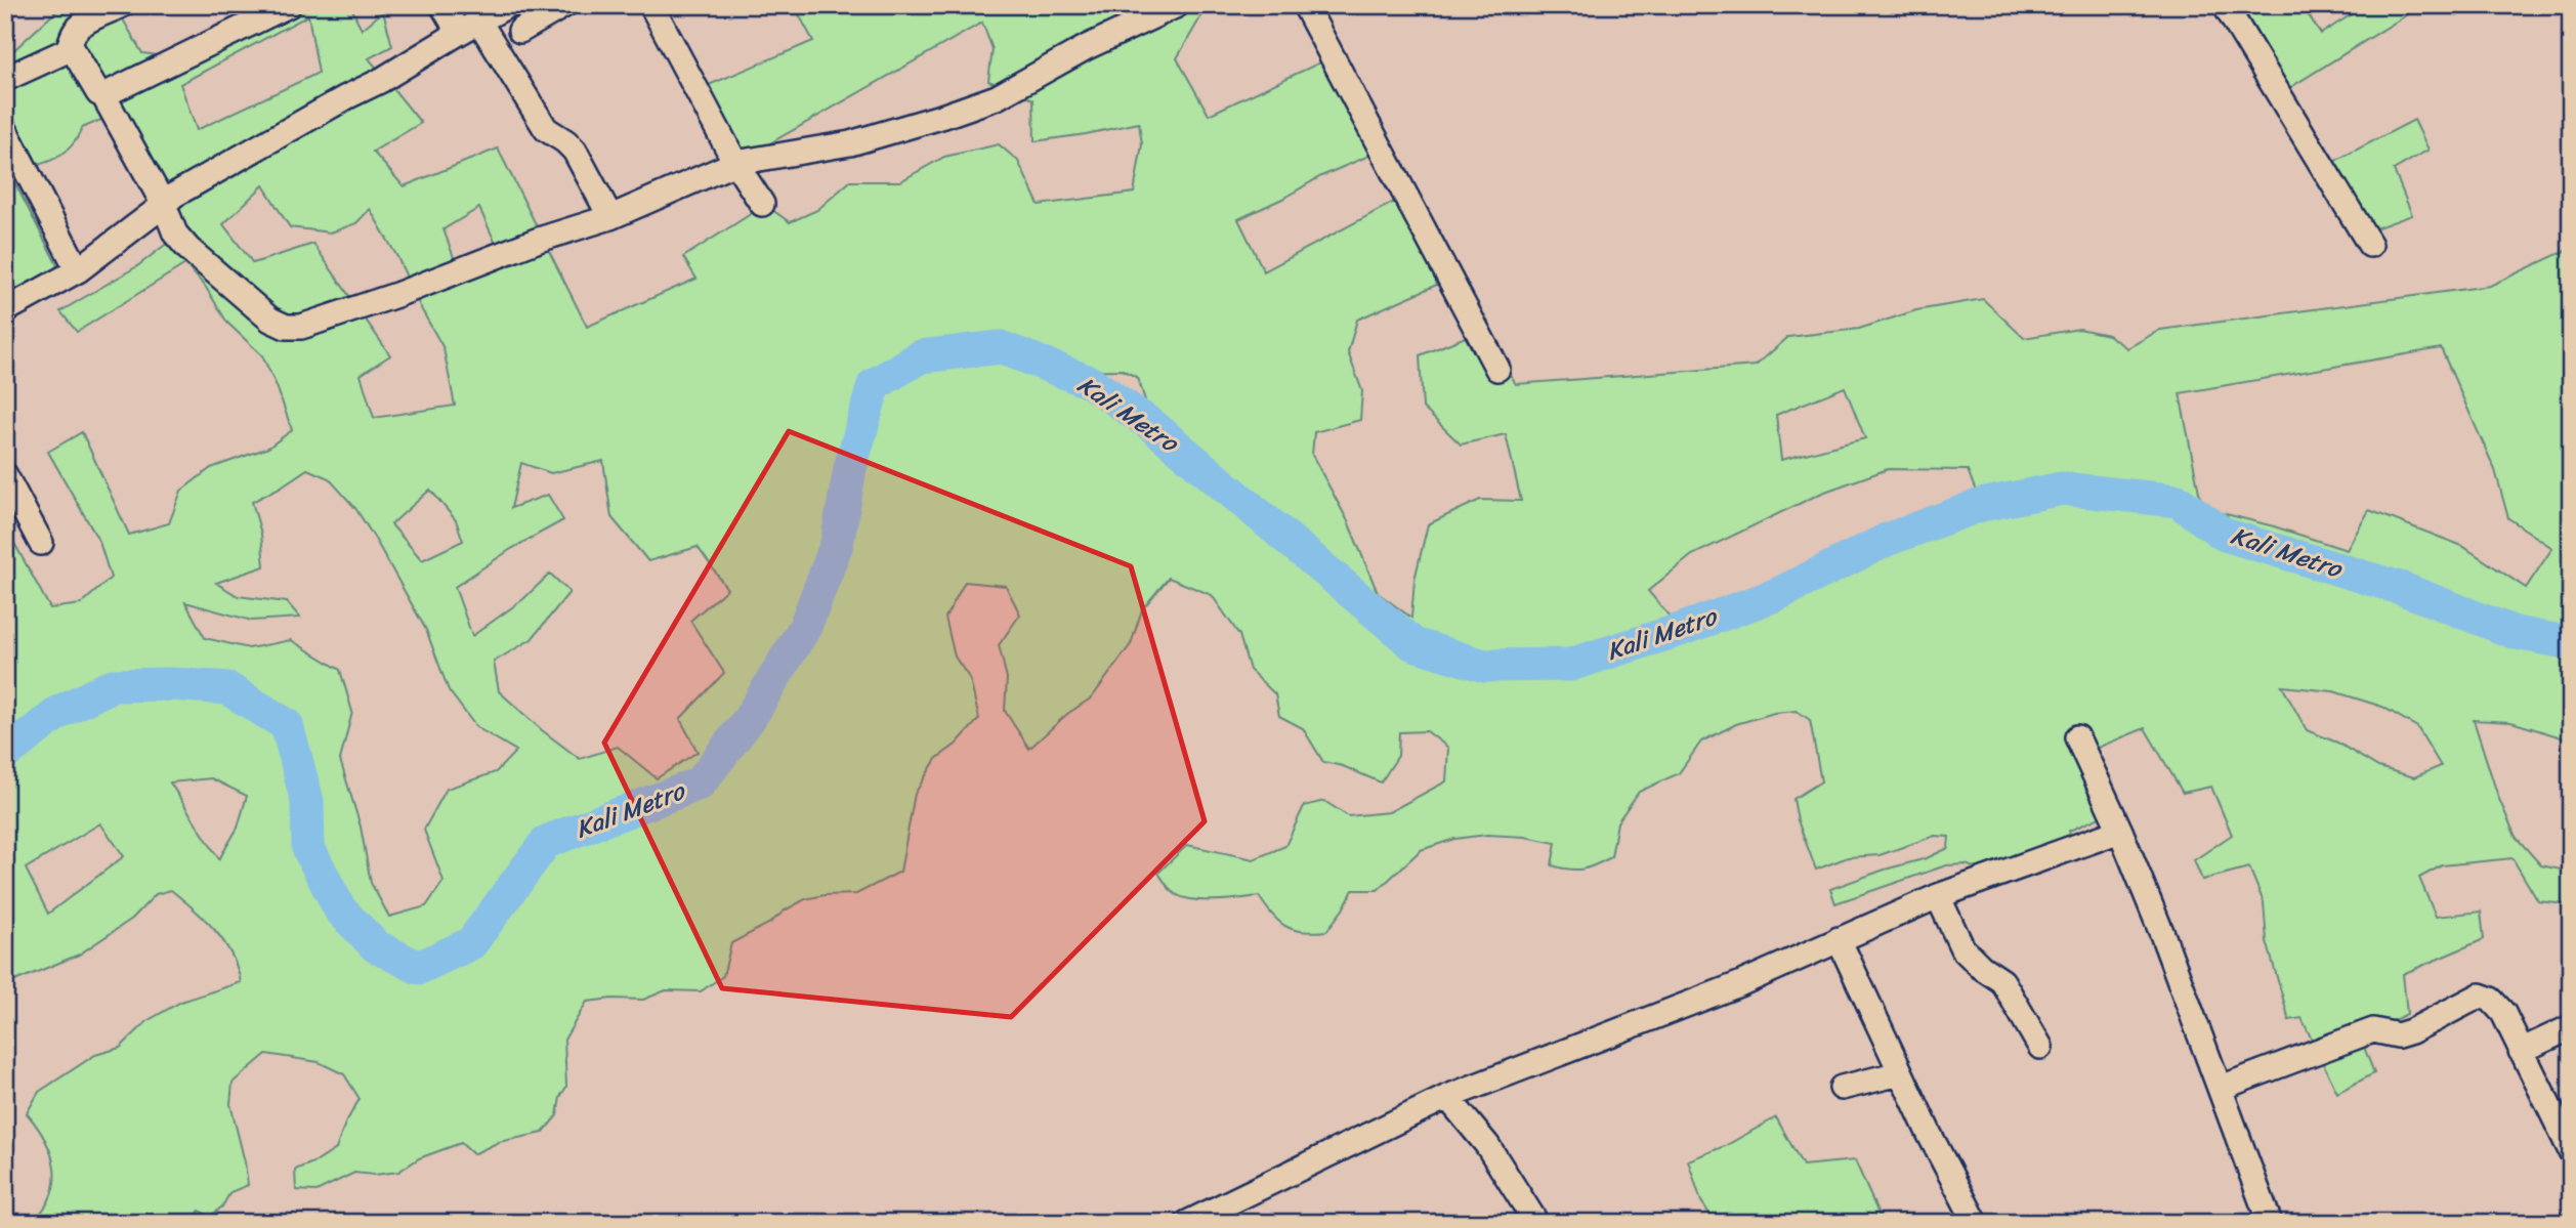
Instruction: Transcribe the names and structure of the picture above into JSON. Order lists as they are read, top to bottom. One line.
{"water":["Kali Metro"]}
